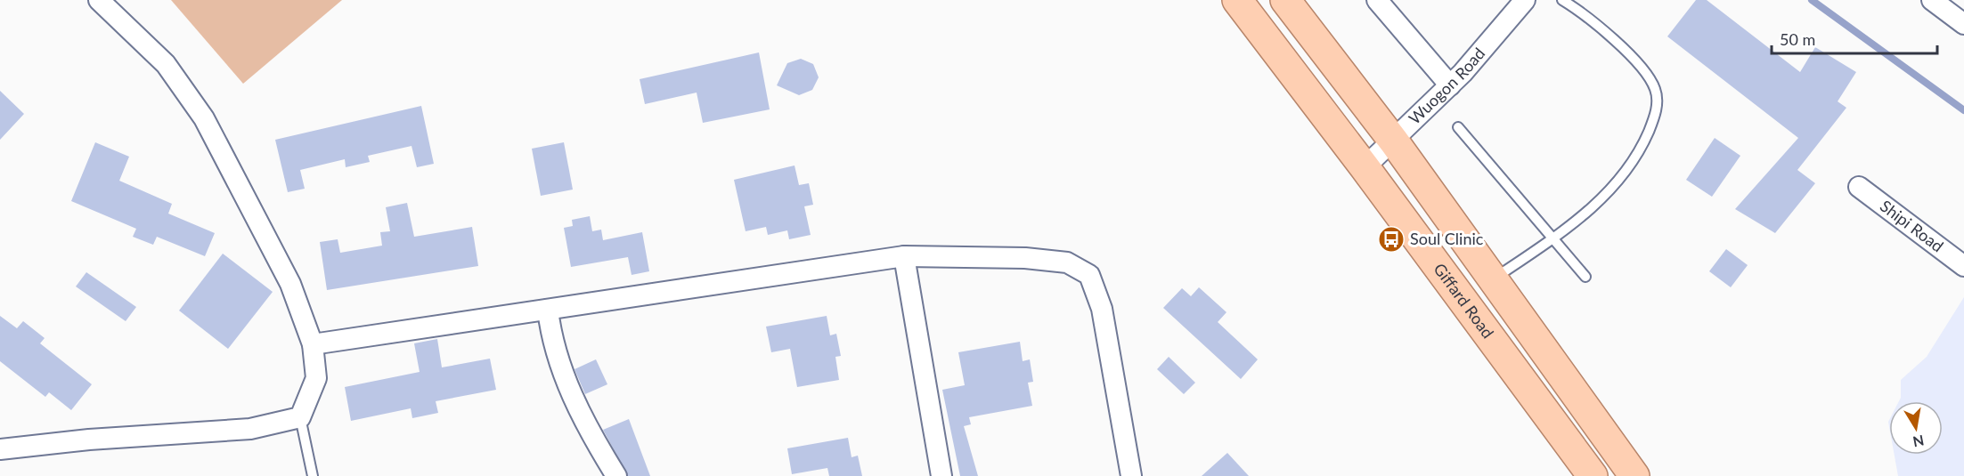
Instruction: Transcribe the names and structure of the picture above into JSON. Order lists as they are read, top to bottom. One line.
{"streets":{"main road":["Giffard Road"],"street":["Wuogon Road","Shipi Road"]},"crossings":[["Wuogon Road","Giffard Road"]],"places":{"bus stop":["Soul Clinic"]},"scale_bar":"50 m","north":"bottom"}
